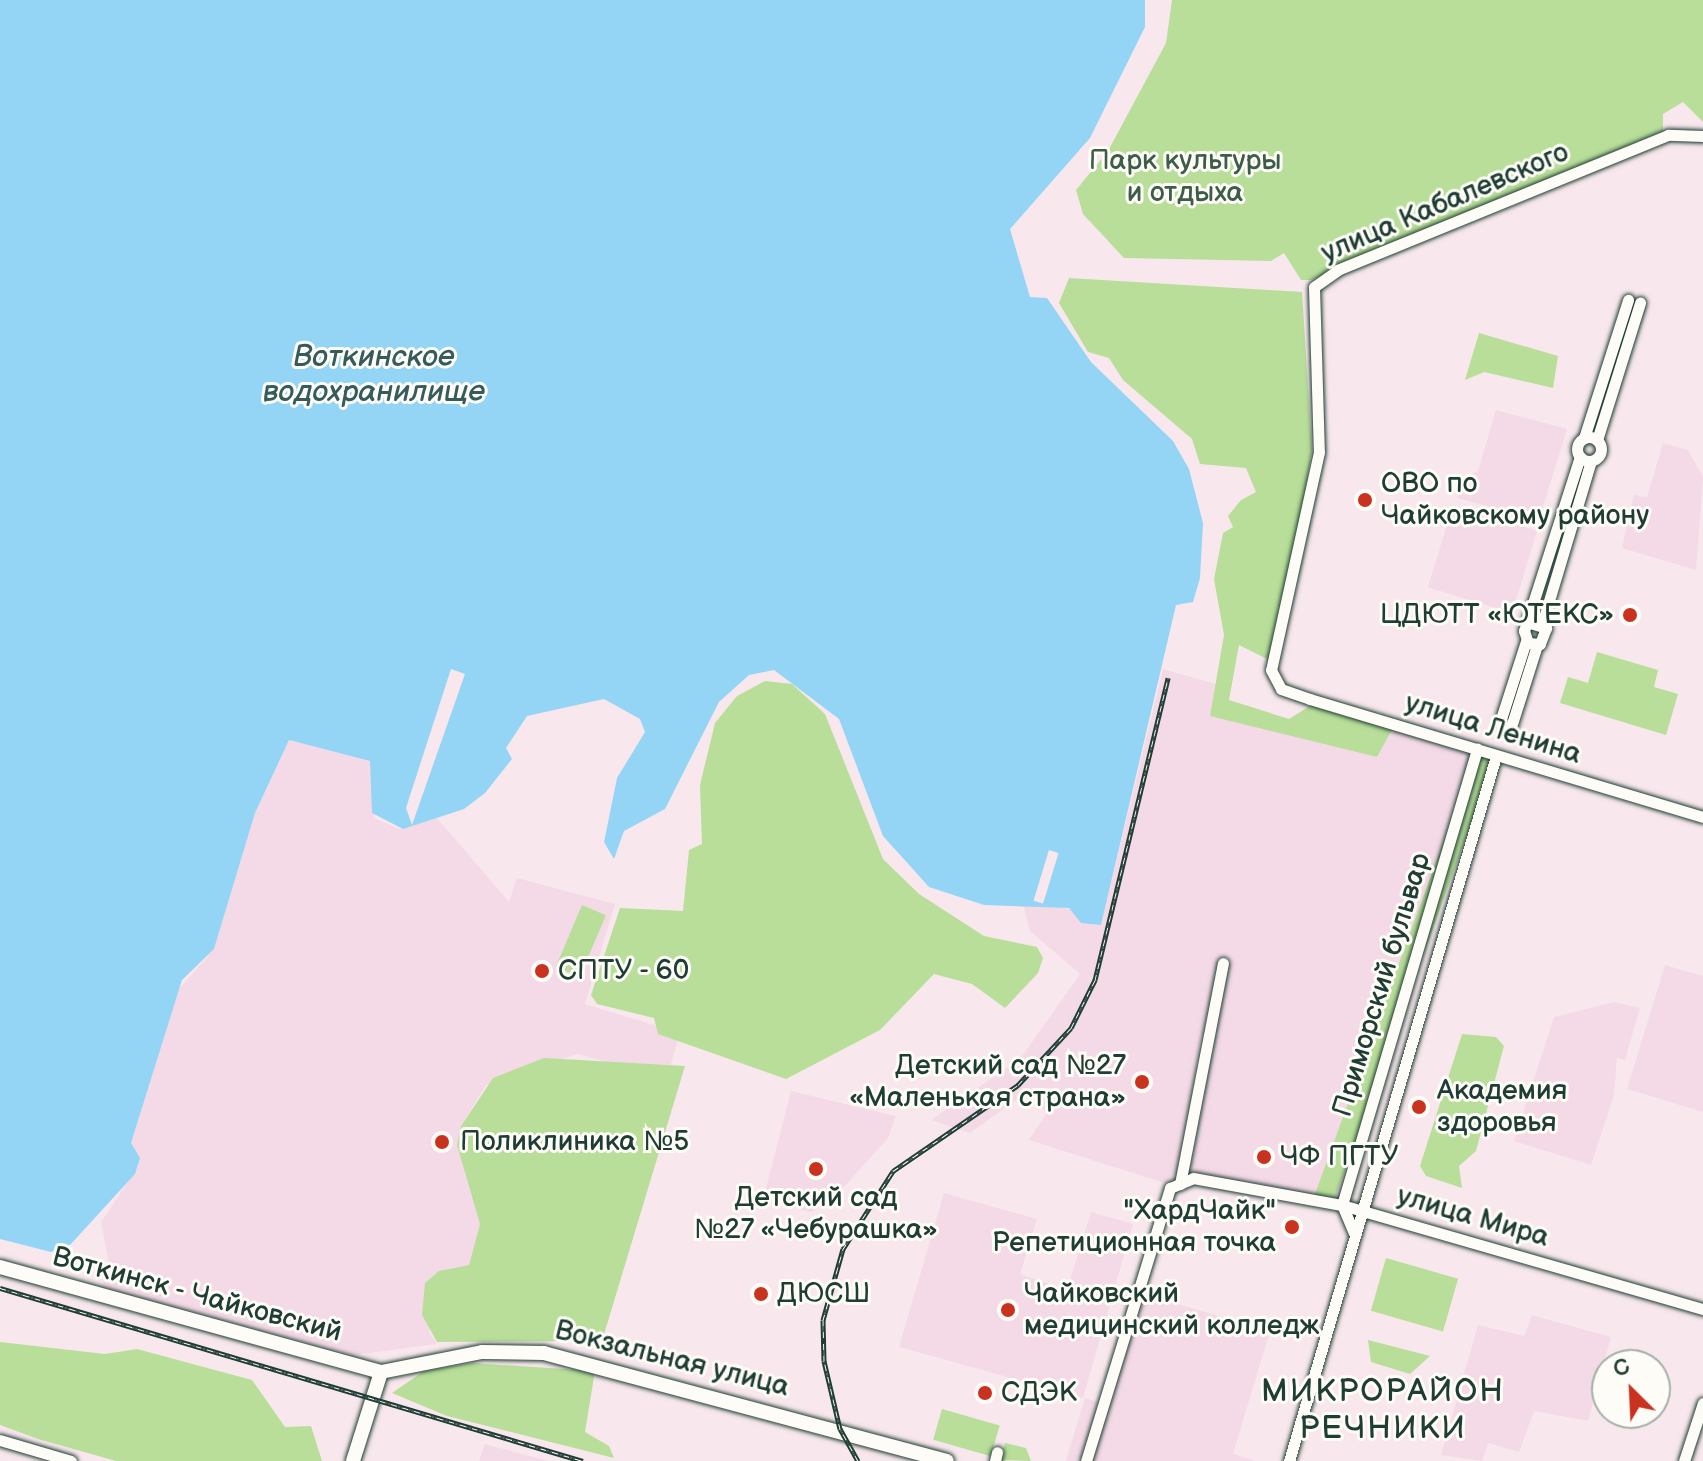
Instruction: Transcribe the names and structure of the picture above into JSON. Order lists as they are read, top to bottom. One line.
{"streets":{"main road":["Воткинск - Чайковский","Вокзальная улица"],"street":["улица Кабалевского","улица Ленина","Приморский бульвар","улица Мира"]},"crossings":[["улица Кабалевского","улица Ленина"],["улица Ленина","Приморский бульвар"],["Приморский бульвар","улица Мира"],["Воткинск - Чайковский","Вокзальная улица"]],"districts":["МИКРОРАЙОН РЕЧНИКИ"],"water":["Воткинское водохранилище"],"parks":["Парк культуры и отдыха"],"places":["ОВО по Чайковскому району","ЦДЮТТ «ЮТЕКС»","СПТУ - 60","Детский сад №27 «Маленькая страна»","Академия здоровья","Поликлиника №5","ЧФ ПГТУ","Детский сад №27 «Чебурашка»","\"ХардЧайк\" Репетиционная точка","ДЮСШ","Чайковский медицинский колледж","СДЭК"],"north":"top left"}
